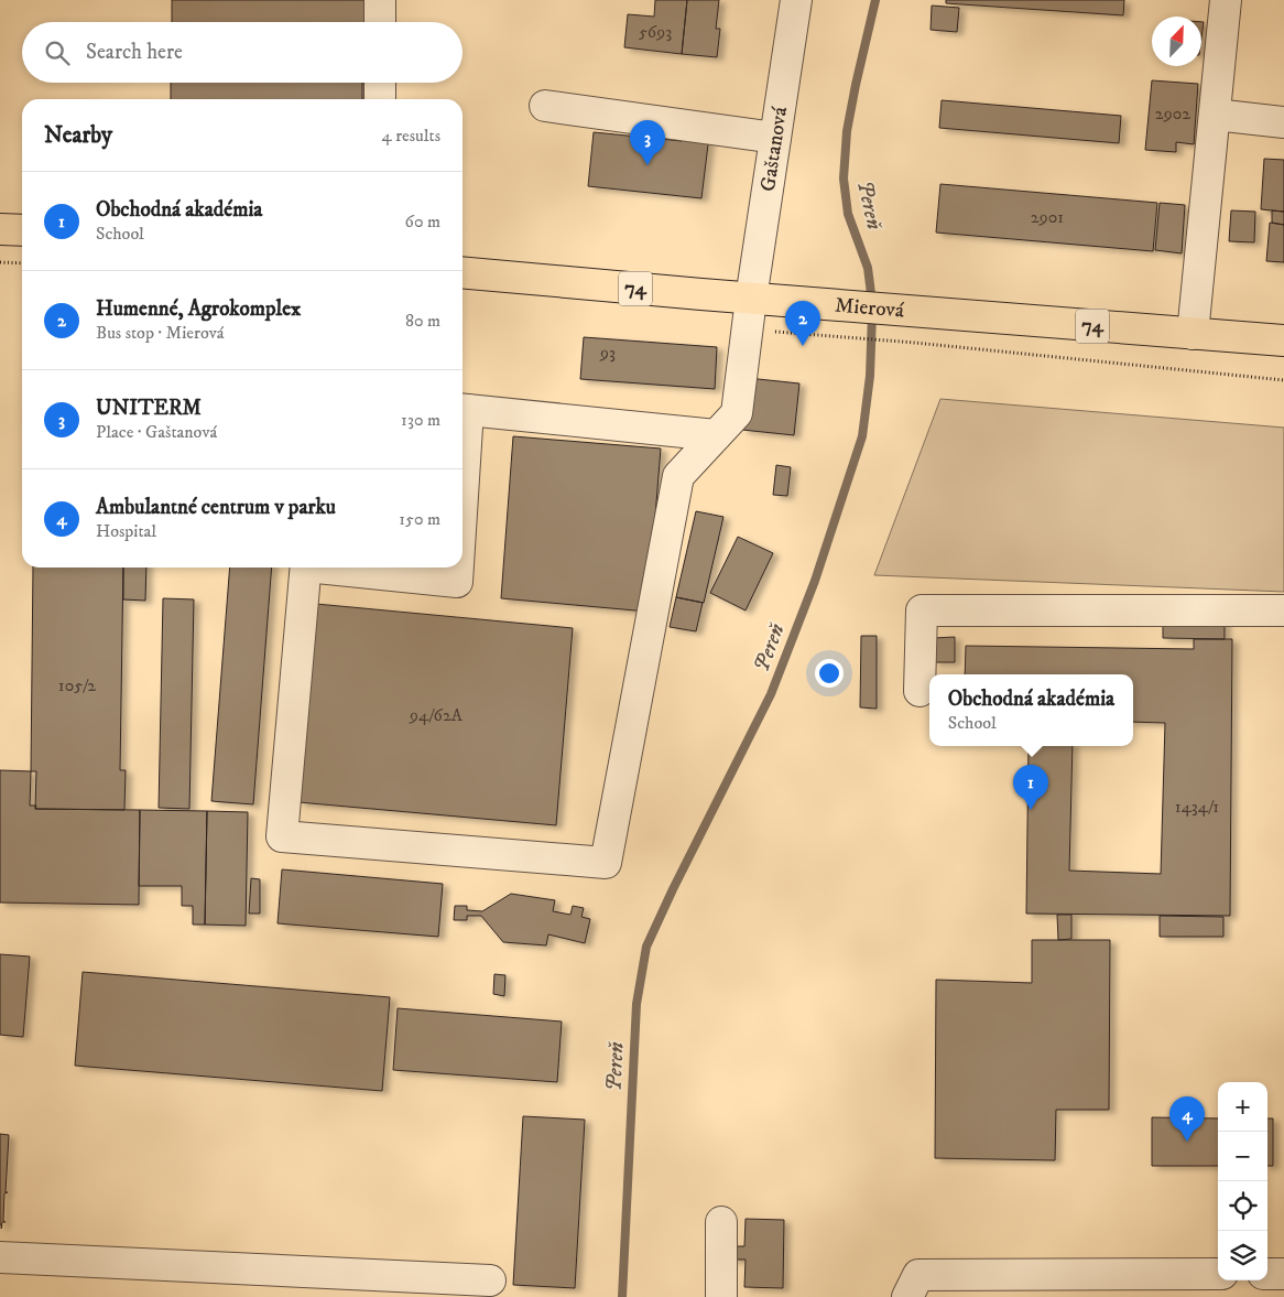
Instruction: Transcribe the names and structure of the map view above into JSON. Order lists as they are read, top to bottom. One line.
{"streets":{"main road":["74","Mierová"],"street":["Gaštanová"]},"crossings":[["Gaštanová","Mierová"]],"water":["Pereň"],"house_numbers":["5693","2902","2901","93","105/2","94/62A","1434/1"],"north":"top right","page":{"search":"Search here","heading":["Nearby","4 results"],"pins":["3","2","1","4"],"list":[{"mark":"1","name":"Obchodná akadémia","note":"School","value":"60 m"},{"mark":"2","name":"Humenné, Agrokomplex","note":"Bus stop · Mierová","value":"80 m"},{"mark":"3","name":"UNITERM","note":"Place · Gaštanová","value":"130 m"},{"mark":"4","name":"Ambulantné centrum v parku","note":"Hospital","value":"150 m"}],"popup":["Obchodná akadémia","School"],"map_buttons":["+","−"]}}
